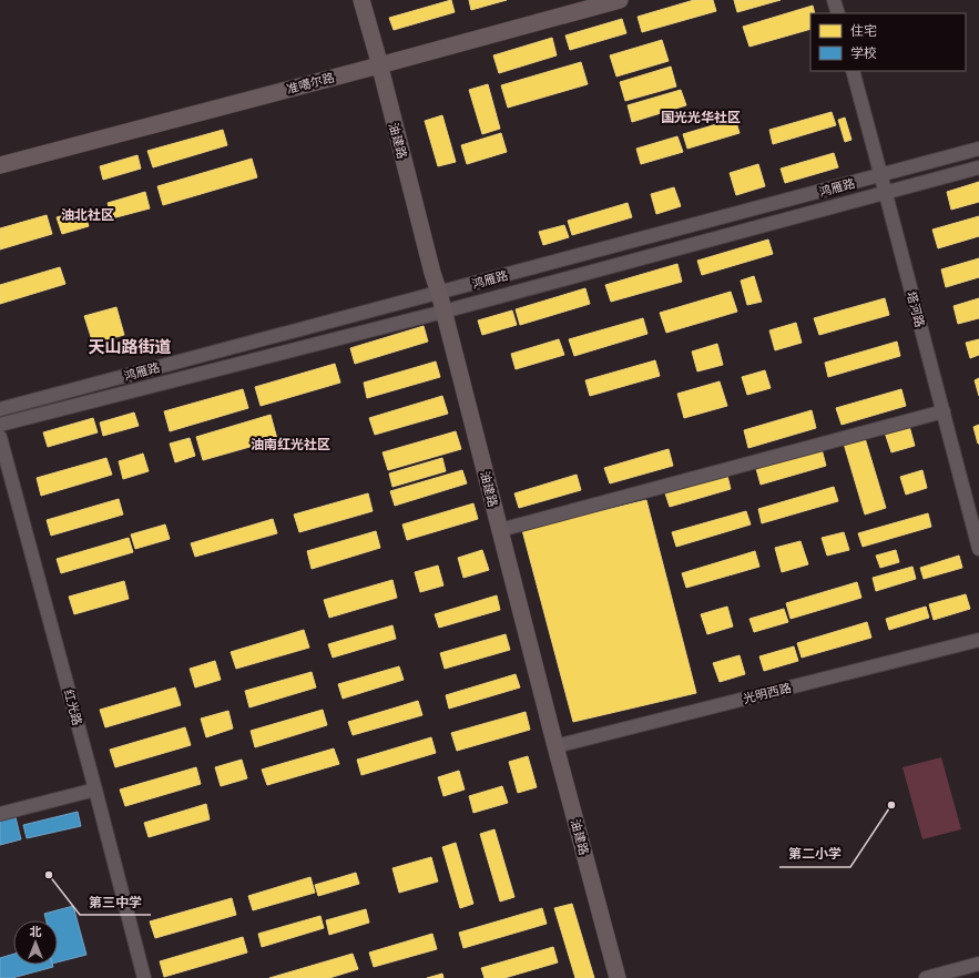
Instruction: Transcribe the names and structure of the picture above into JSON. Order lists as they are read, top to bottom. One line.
{"streets":{"main road":["准噶尔路","油建路"],"street":["鸿雁路","塔河路","光明西路","红光路"]},"crossings":[["准噶尔路","油建路"],["油建路","鸿雁路"],["油建路","光明西路"],["鸿雁路","塔河路"]],"districts":["国光光华社区","油北社区","天山路街道","油南红光社区"],"places":["第二小学","第三中学"],"legend":["住宅","学校"],"north":"top"}
